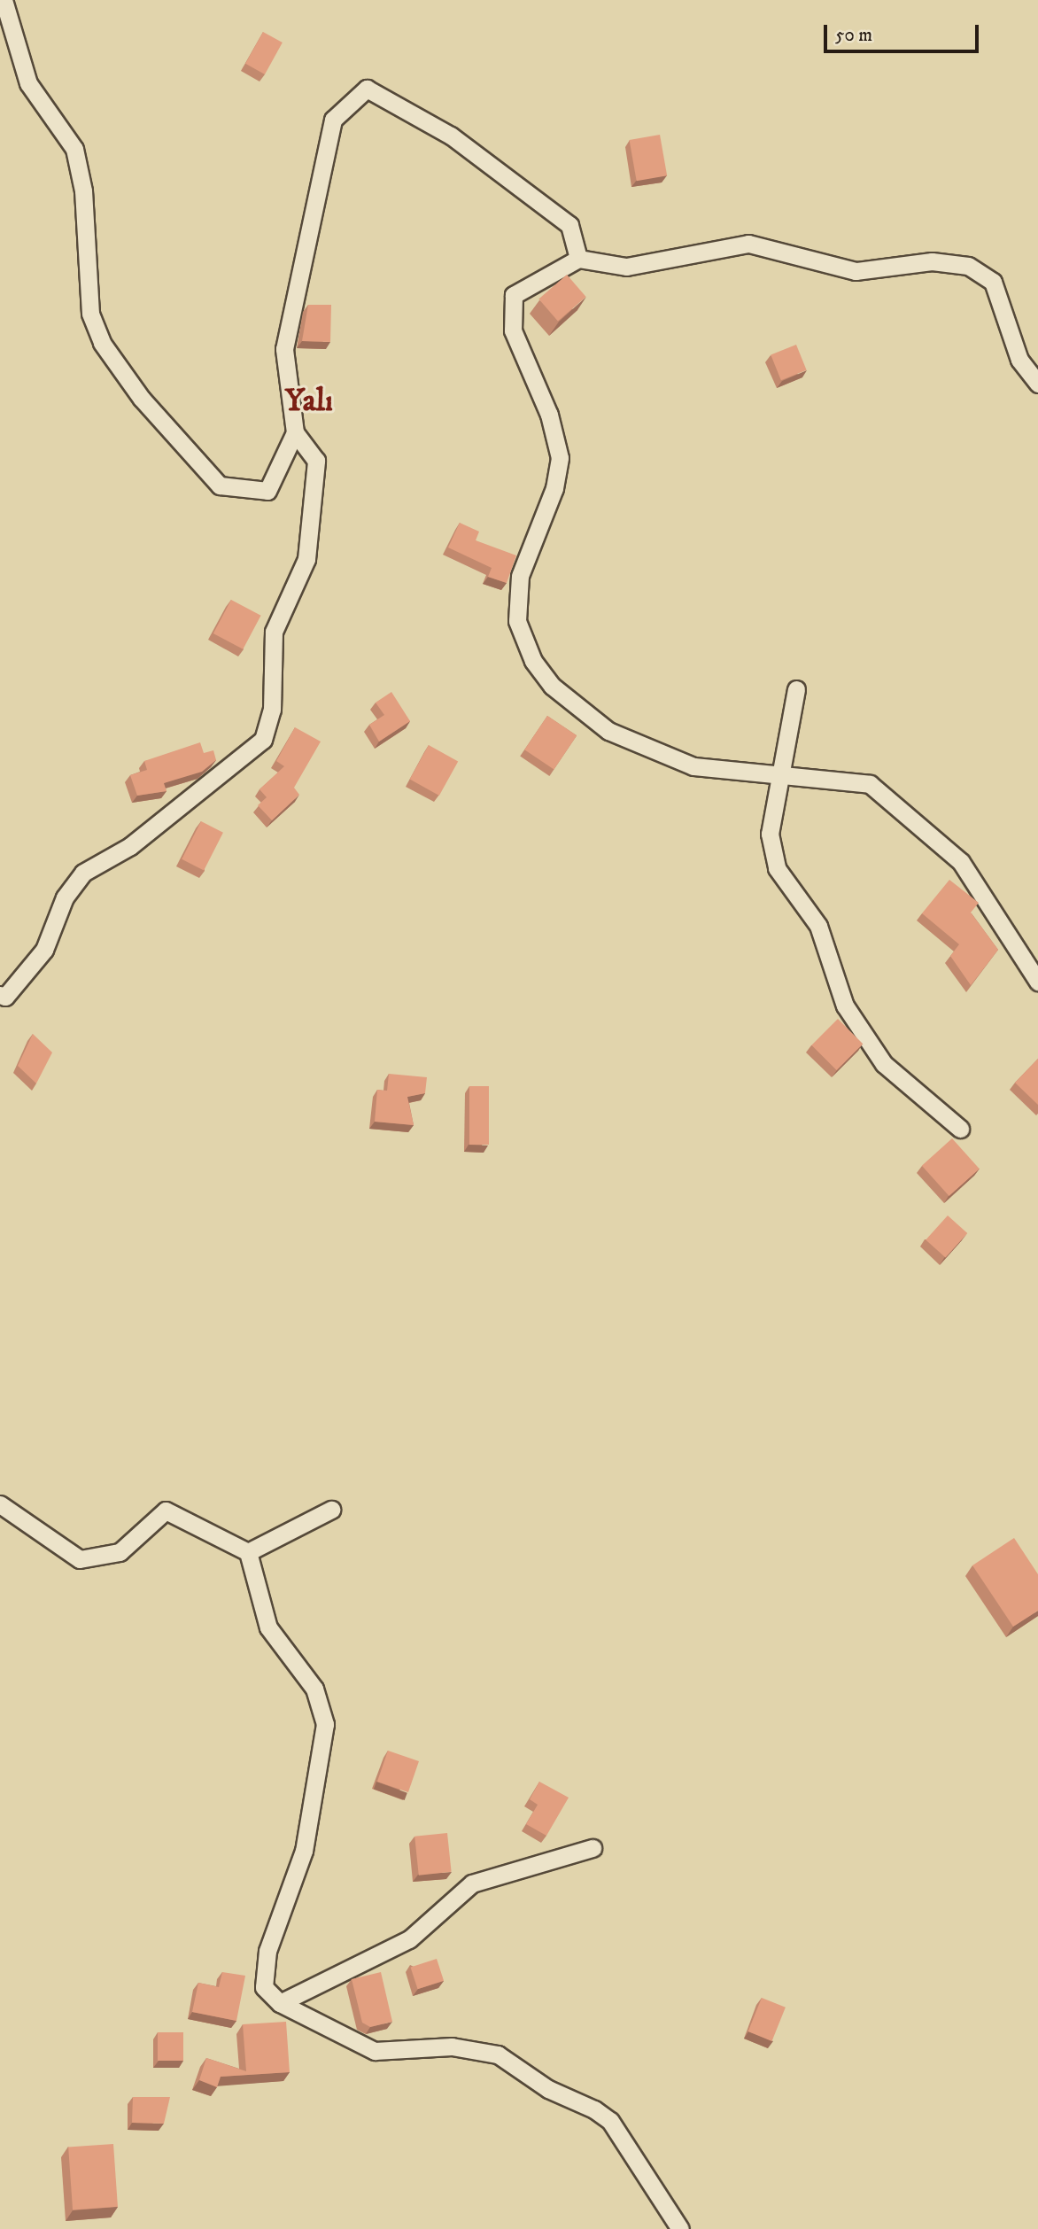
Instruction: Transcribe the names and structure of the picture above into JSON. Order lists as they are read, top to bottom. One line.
{"districts":["Yalı"],"scale_bar":"50 m"}
